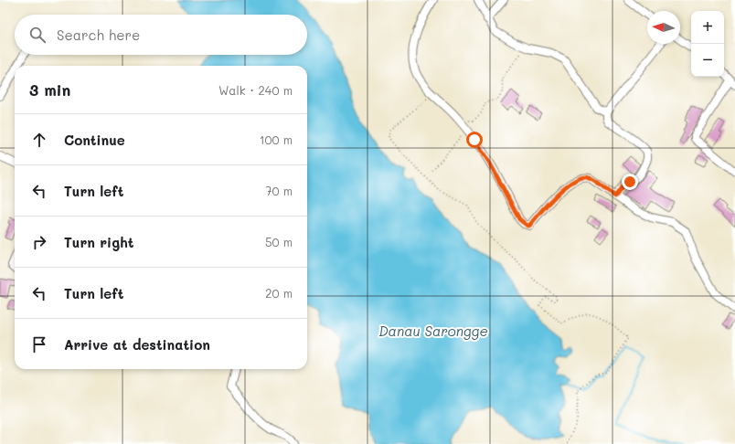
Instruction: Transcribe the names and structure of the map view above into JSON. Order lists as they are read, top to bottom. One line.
{"water":["Danau Sarongge"],"north":"left","page":{"map_buttons":["+","−"],"search":"Search here","heading":["3 min","Walk · 240 m"],"list":[["Continue","100 m"],["Turn left","70 m"],["Turn right","50 m"],["Turn left","20 m"],"Arrive at destination"]}}
